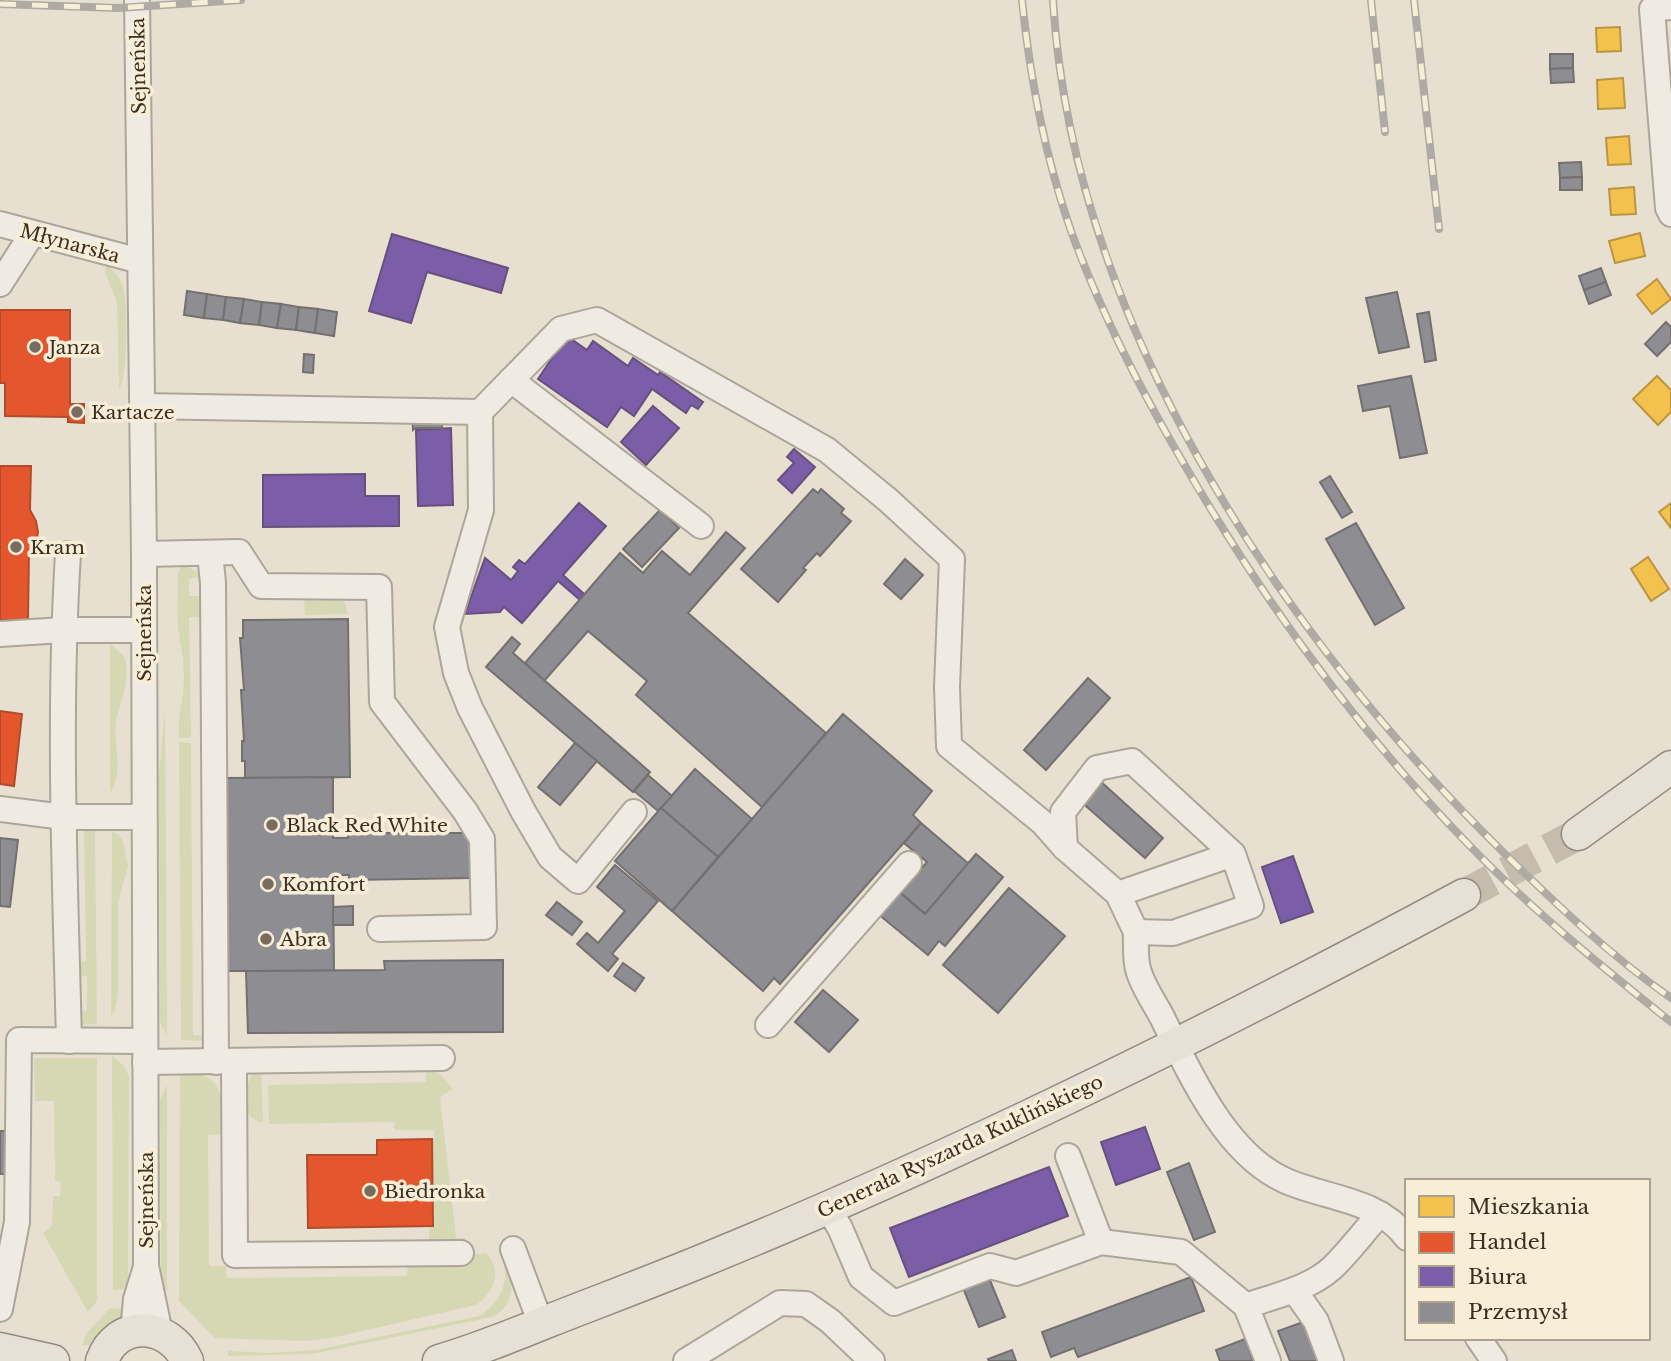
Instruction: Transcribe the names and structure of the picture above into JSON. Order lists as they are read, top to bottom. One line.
{"streets":{"main road":["Generała Ryszarda Kuklińskiego"],"street":["Sejneńska","Młynarska"]},"crossings":[["Sejneńska","Młynarska"]],"places":["Janza","Kartacze","Kram","Black Red White","Komfort","Abra","Biedronka"],"legend":["Mieszkania","Handel","Biura","Przemysł"]}
